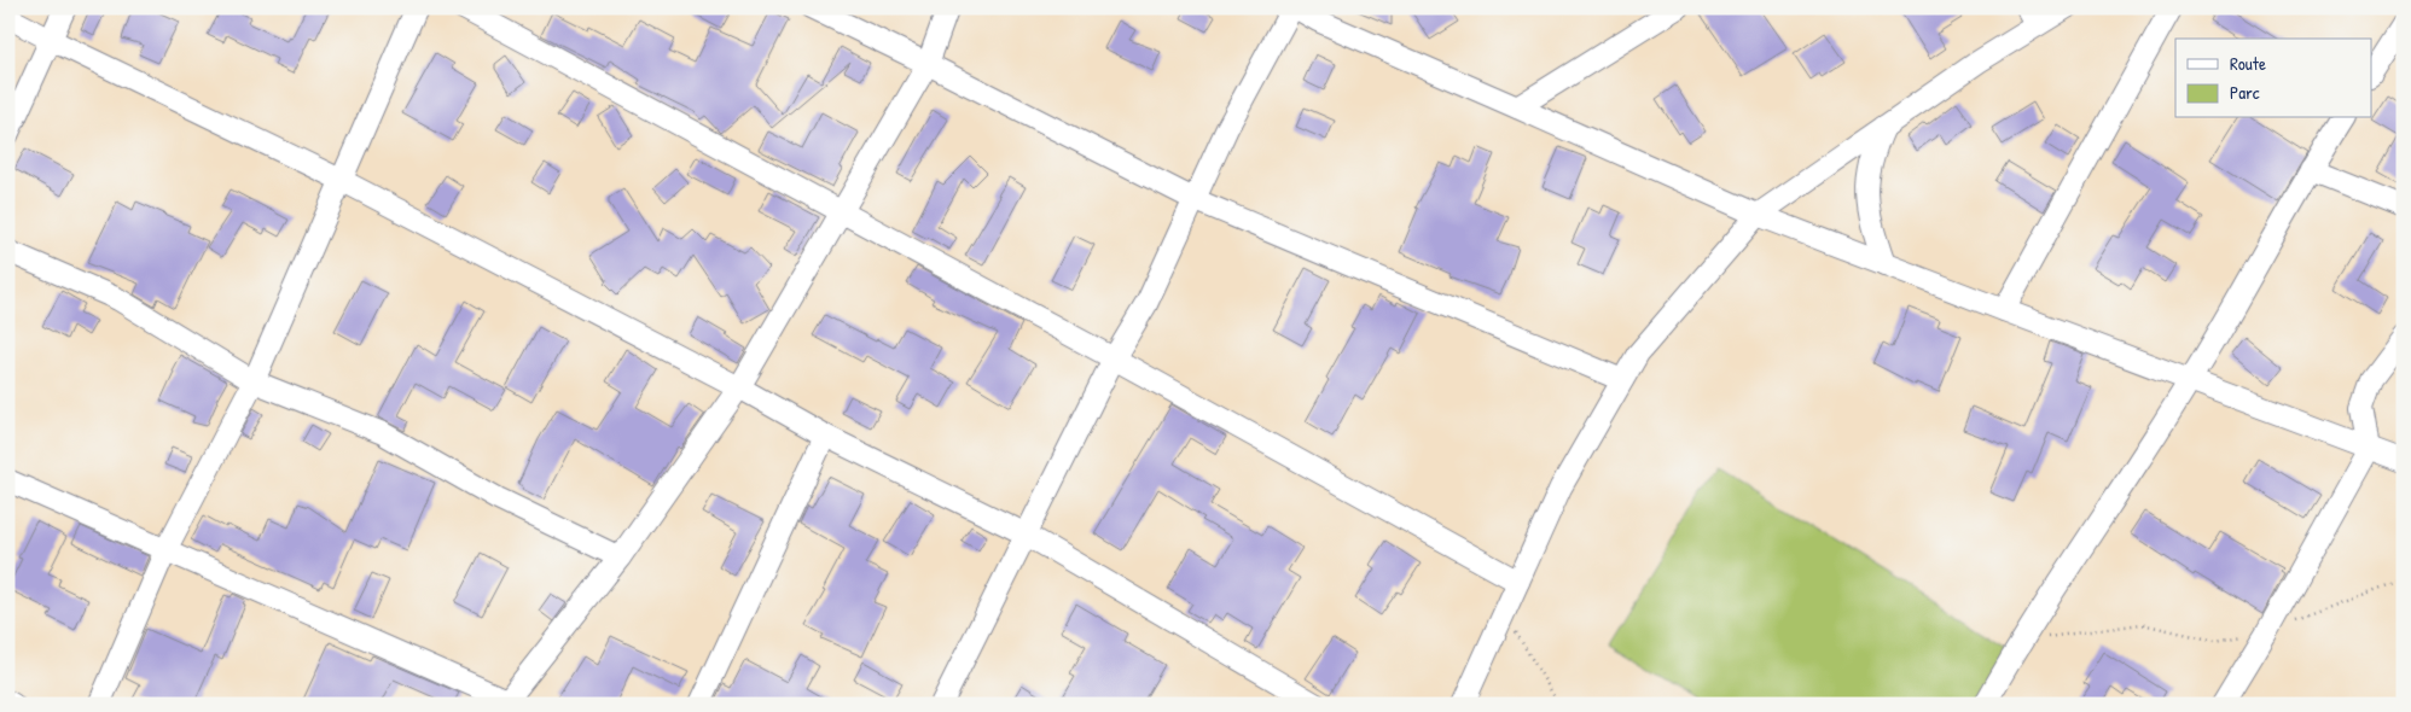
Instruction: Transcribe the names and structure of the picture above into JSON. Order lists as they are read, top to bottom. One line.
{"legend":["Route","Parc"]}
